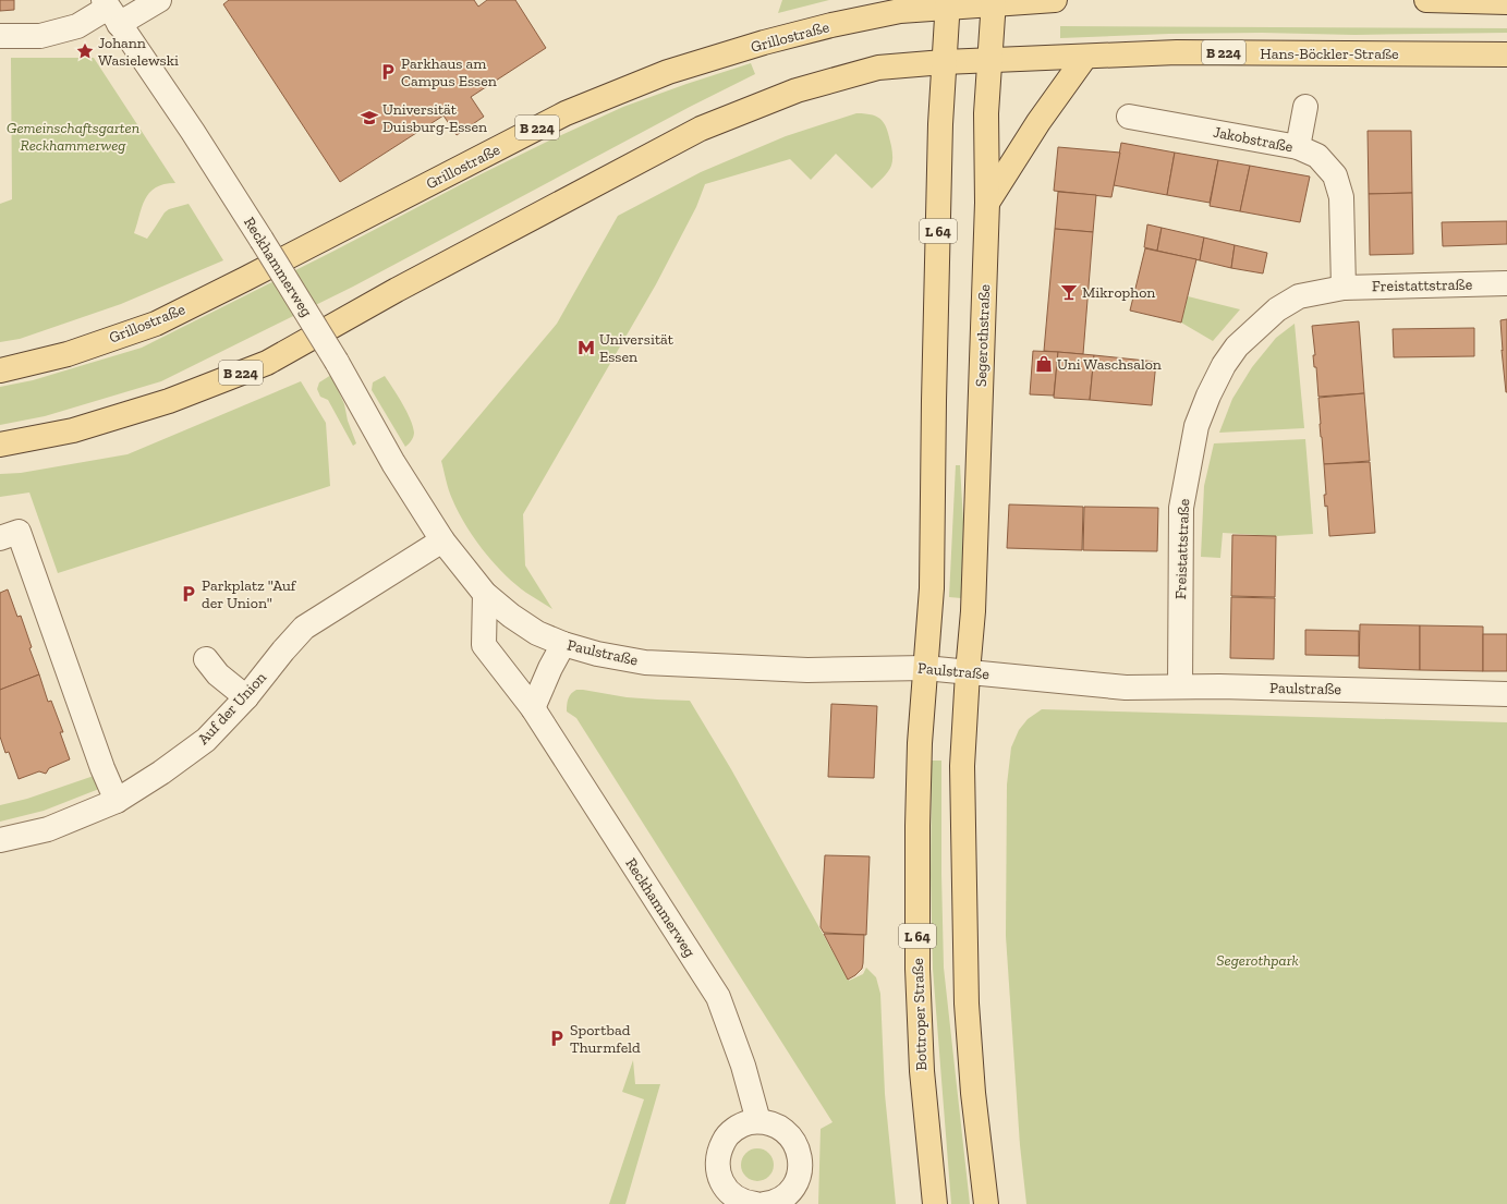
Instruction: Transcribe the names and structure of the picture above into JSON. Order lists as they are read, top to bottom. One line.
{"streets":{"main road":["Grillostraße","B 224","Hans-Böckler-Straße","L 64","Segerothstraße","Bottroper Straße"],"street":["Jakobstraße","Reckhammerweg","Freistattstraße","Paulstraße","Auf der Union"]},"crossings":[["Grillostraße","B 224"],["Grillostraße","L 64"],["Grillostraße","Segerothstraße"],["B 224","Hans-Böckler-Straße"],["B 224","L 64"],["B 224","Segerothstraße"],["Hans-Böckler-Straße","L 64"],["Hans-Böckler-Straße","Segerothstraße"],["Jakobstraße","Freistattstraße"],["L 64","Paulstraße"],["L 64","Bottroper Straße"],["Reckhammerweg","Paulstraße"],["Reckhammerweg","Auf der Union"],["Freistattstraße","Paulstraße"],["Segerothstraße","Paulstraße"],["Paulstraße","Auf der Union"],["Paulstraße","Bottroper Straße"]],"parks":["Gemeinschaftsgarten Reckhammerweg","Segerothpark"],"places":{"place":["Johann Wasielewski"],"parking":["Parkhaus am Campus Essen","Parkplatz \"Auf der Union\"","Sportbad Thurmfeld"],"school or university":["Universität Duisburg-Essen"],"bar":["Mikrophon"],"metro station":["Universität Essen"],"shop":["Uni Waschsalon"]}}
